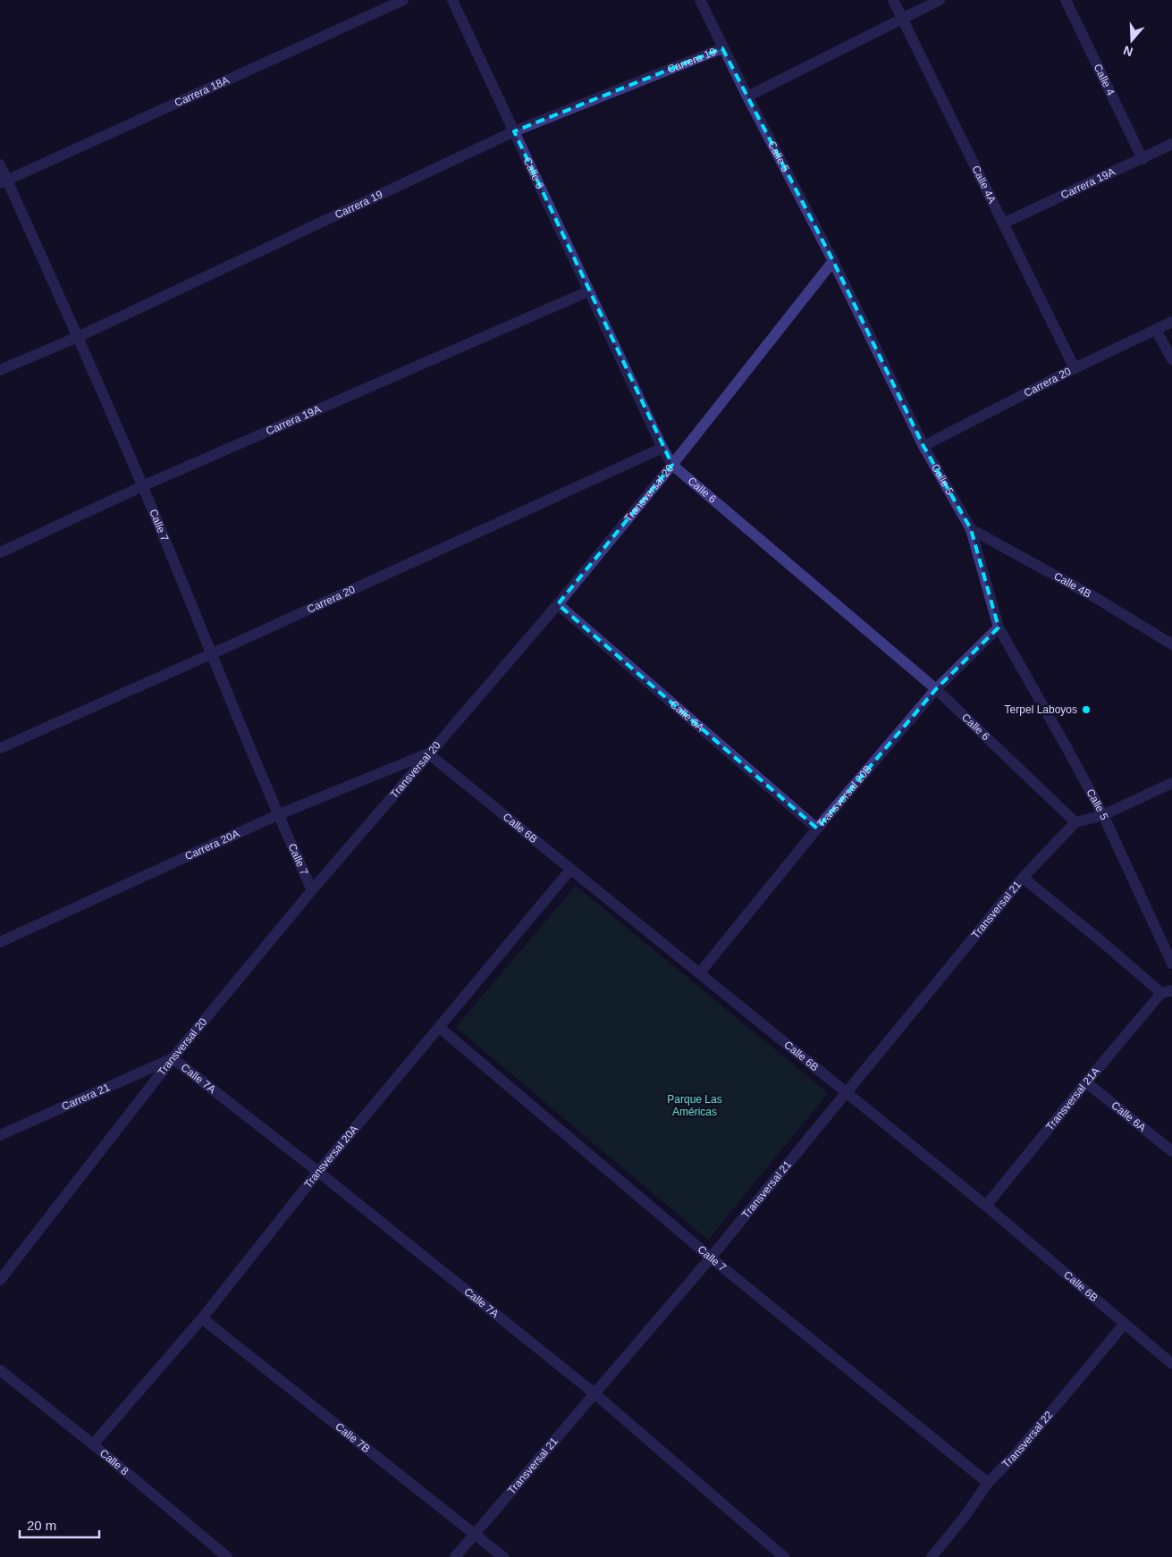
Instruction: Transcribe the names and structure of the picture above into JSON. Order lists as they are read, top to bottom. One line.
{"streets":{"street":["Carrera 19","Calle 4","Carrera 18A","Calle 5","Calle 6","Calle 4A","Carrera 19A","Carrera 20","Transversal 20","Calle 7","Calle 4B","Calle 6A","Transversal 20B","Calle 6B","Carrera 20A","Transversal 21","Calle 7A","Carrera 21","Transversal 21A","Transversal 20A","Calle 7B","Transversal 22","Calle 8"]},"crossings":[["Carrera 19","Calle 5"],["Carrera 19","Calle 6"],["Carrera 19","Calle 7"],["Calle 4","Carrera 19A"],["Carrera 18A","Calle 7"],["Calle 5","Carrera 20"],["Calle 5","Transversal 20"],["Calle 5","Calle 4B"],["Calle 5","Transversal 20B"],["Calle 6","Carrera 19A"],["Calle 6","Carrera 20"],["Calle 6","Transversal 20"],["Calle 6","Transversal 20B"],["Calle 6","Transversal 21"],["Calle 4A","Carrera 19A"],["Calle 4A","Carrera 20"],["Carrera 19A","Calle 7"],["Carrera 20","Calle 7"],["Transversal 20","Calle 7"],["Transversal 20","Calle 6A"],["Transversal 20","Calle 6B"],["Transversal 20","Carrera 20A"],["Transversal 20","Calle 7A"],["Transversal 20","Carrera 21"],["Calle 7","Carrera 20A"],["Calle 7","Transversal 21"],["Calle 7","Transversal 20A"],["Calle 7","Transversal 22"],["Calle 6A","Transversal 20B"],["Calle 6A","Transversal 21A"],["Transversal 20B","Calle 6B"],["Calle 6B","Carrera 20A"],["Calle 6B","Transversal 21"],["Calle 6B","Transversal 21A"],["Calle 6B","Transversal 20A"],["Calle 6B","Transversal 22"],["Transversal 21","Calle 7A"],["Transversal 21","Calle 7B"],["Calle 7A","Carrera 21"],["Calle 7A","Transversal 20A"],["Transversal 20A","Calle 7B"],["Transversal 20A","Calle 8"]],"parks":["Parque Las Américas"],"places":["Terpel Laboyos"],"scale_bar":"20 m","north":"bottom"}
